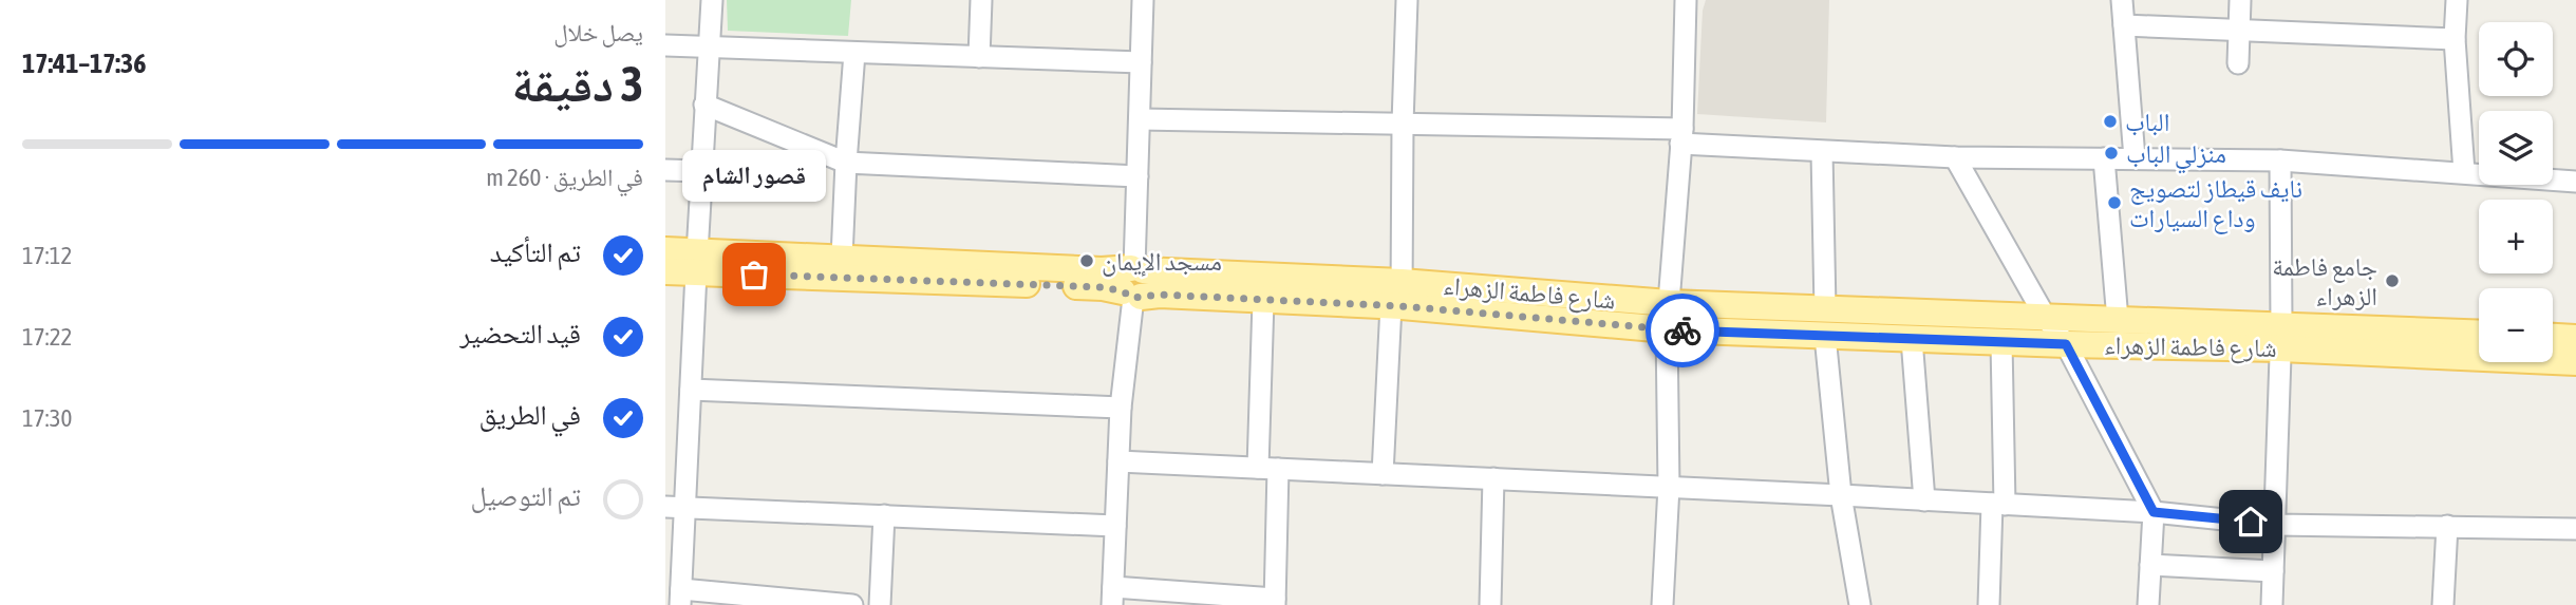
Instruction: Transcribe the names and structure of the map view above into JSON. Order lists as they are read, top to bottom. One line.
{"streets":{"main road":["شارع فاطمة الزهراء"]},"places":["الباب","منزلي الباب","نايف قيطاز لتصويج وداع السيارات","مسجد الإيمان","قصور الشام","جامع فاطمة الزهراء"],"page":{"heading":["3 دقيقة","يصل خلال","17:36–17:41"],"map_buttons":["+","−"],"bar":"في الطريق · 260 m","bubble":"قصور الشام","list":[["تم التأكيد","17:12"],["قيد التحضير","17:22"],["في الطريق","17:30"],"تم التوصيل"]}}
